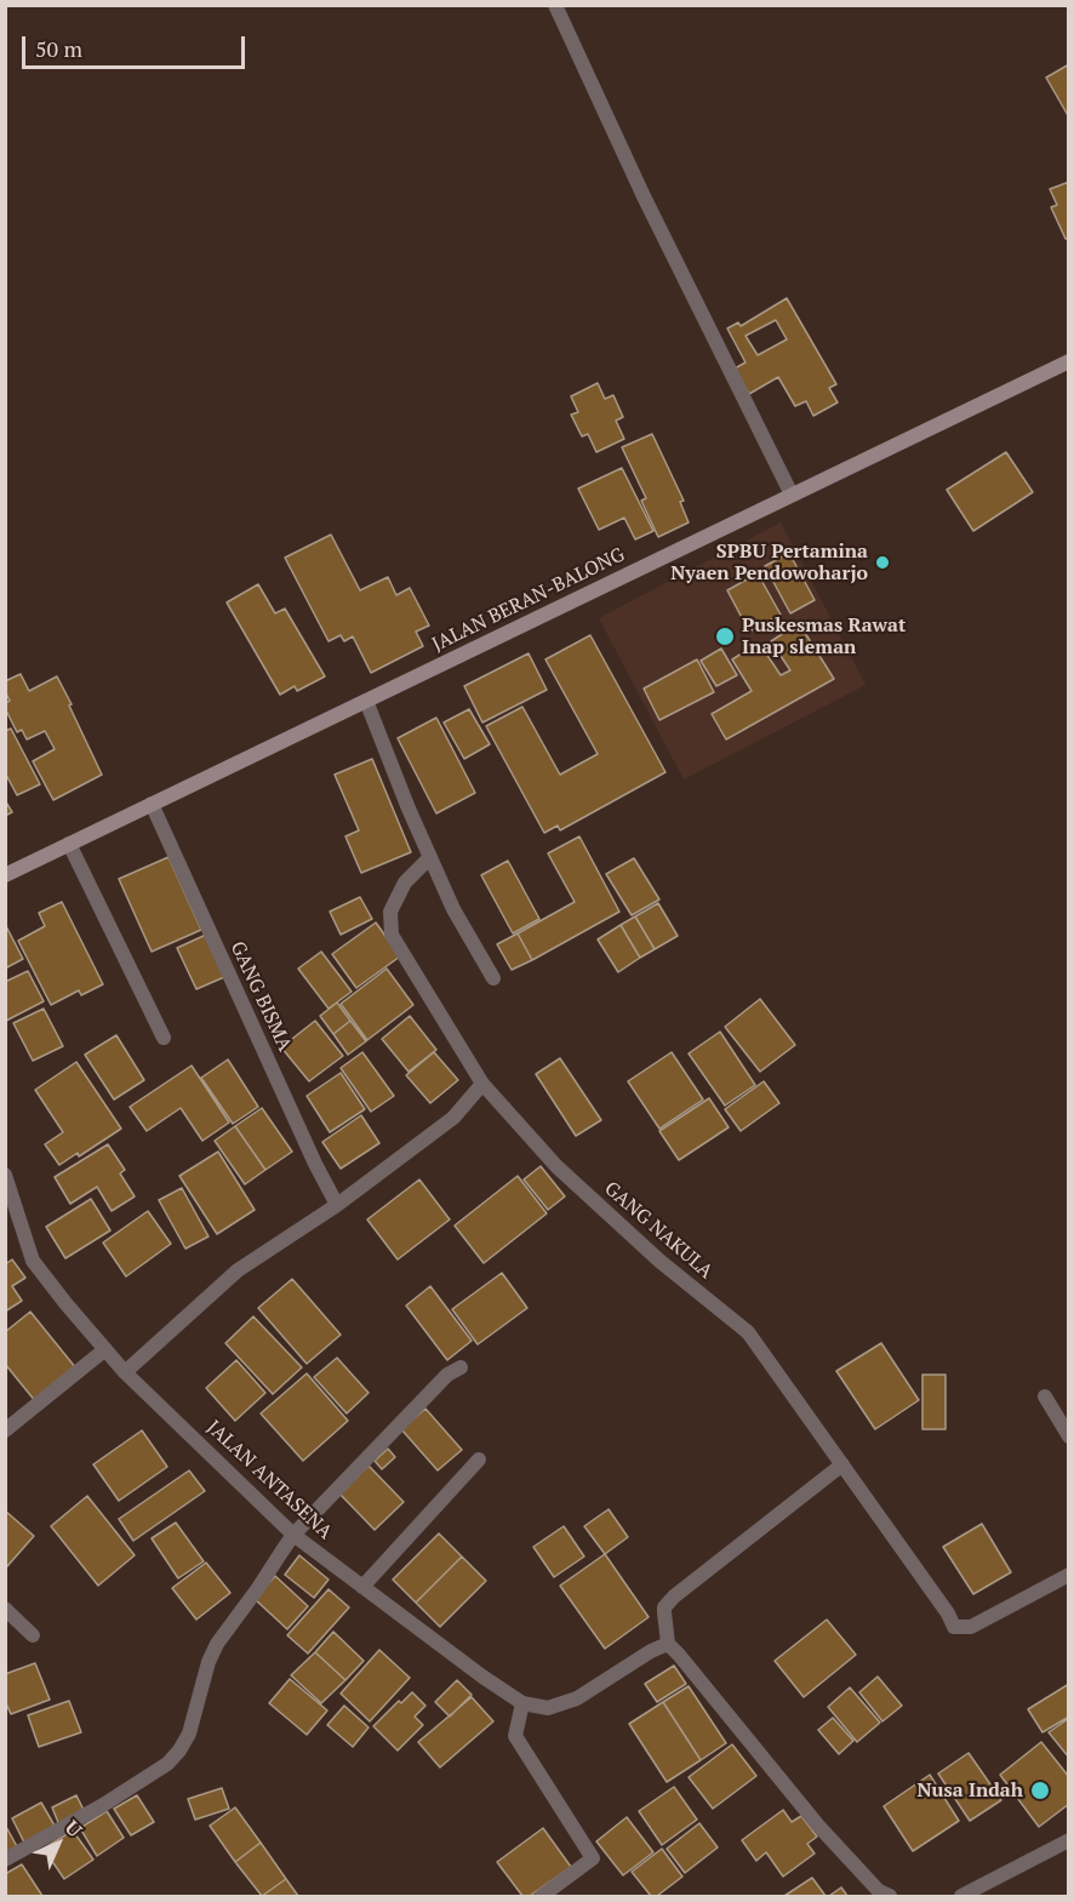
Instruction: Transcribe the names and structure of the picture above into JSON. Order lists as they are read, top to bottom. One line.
{"streets":{"main road":["JALAN BERAN-BALONG"],"street":["GANG BISMA","GANG NAKULA","JALAN ANTASENA"]},"crossings":[["JALAN BERAN-BALONG","GANG BISMA"]],"places":["SPBU Pertamina Nyaen Pendowoharjo","Puskesmas Rawat Inap sleman","Nusa Indah"],"scale_bar":"50 m","north":"top right"}
